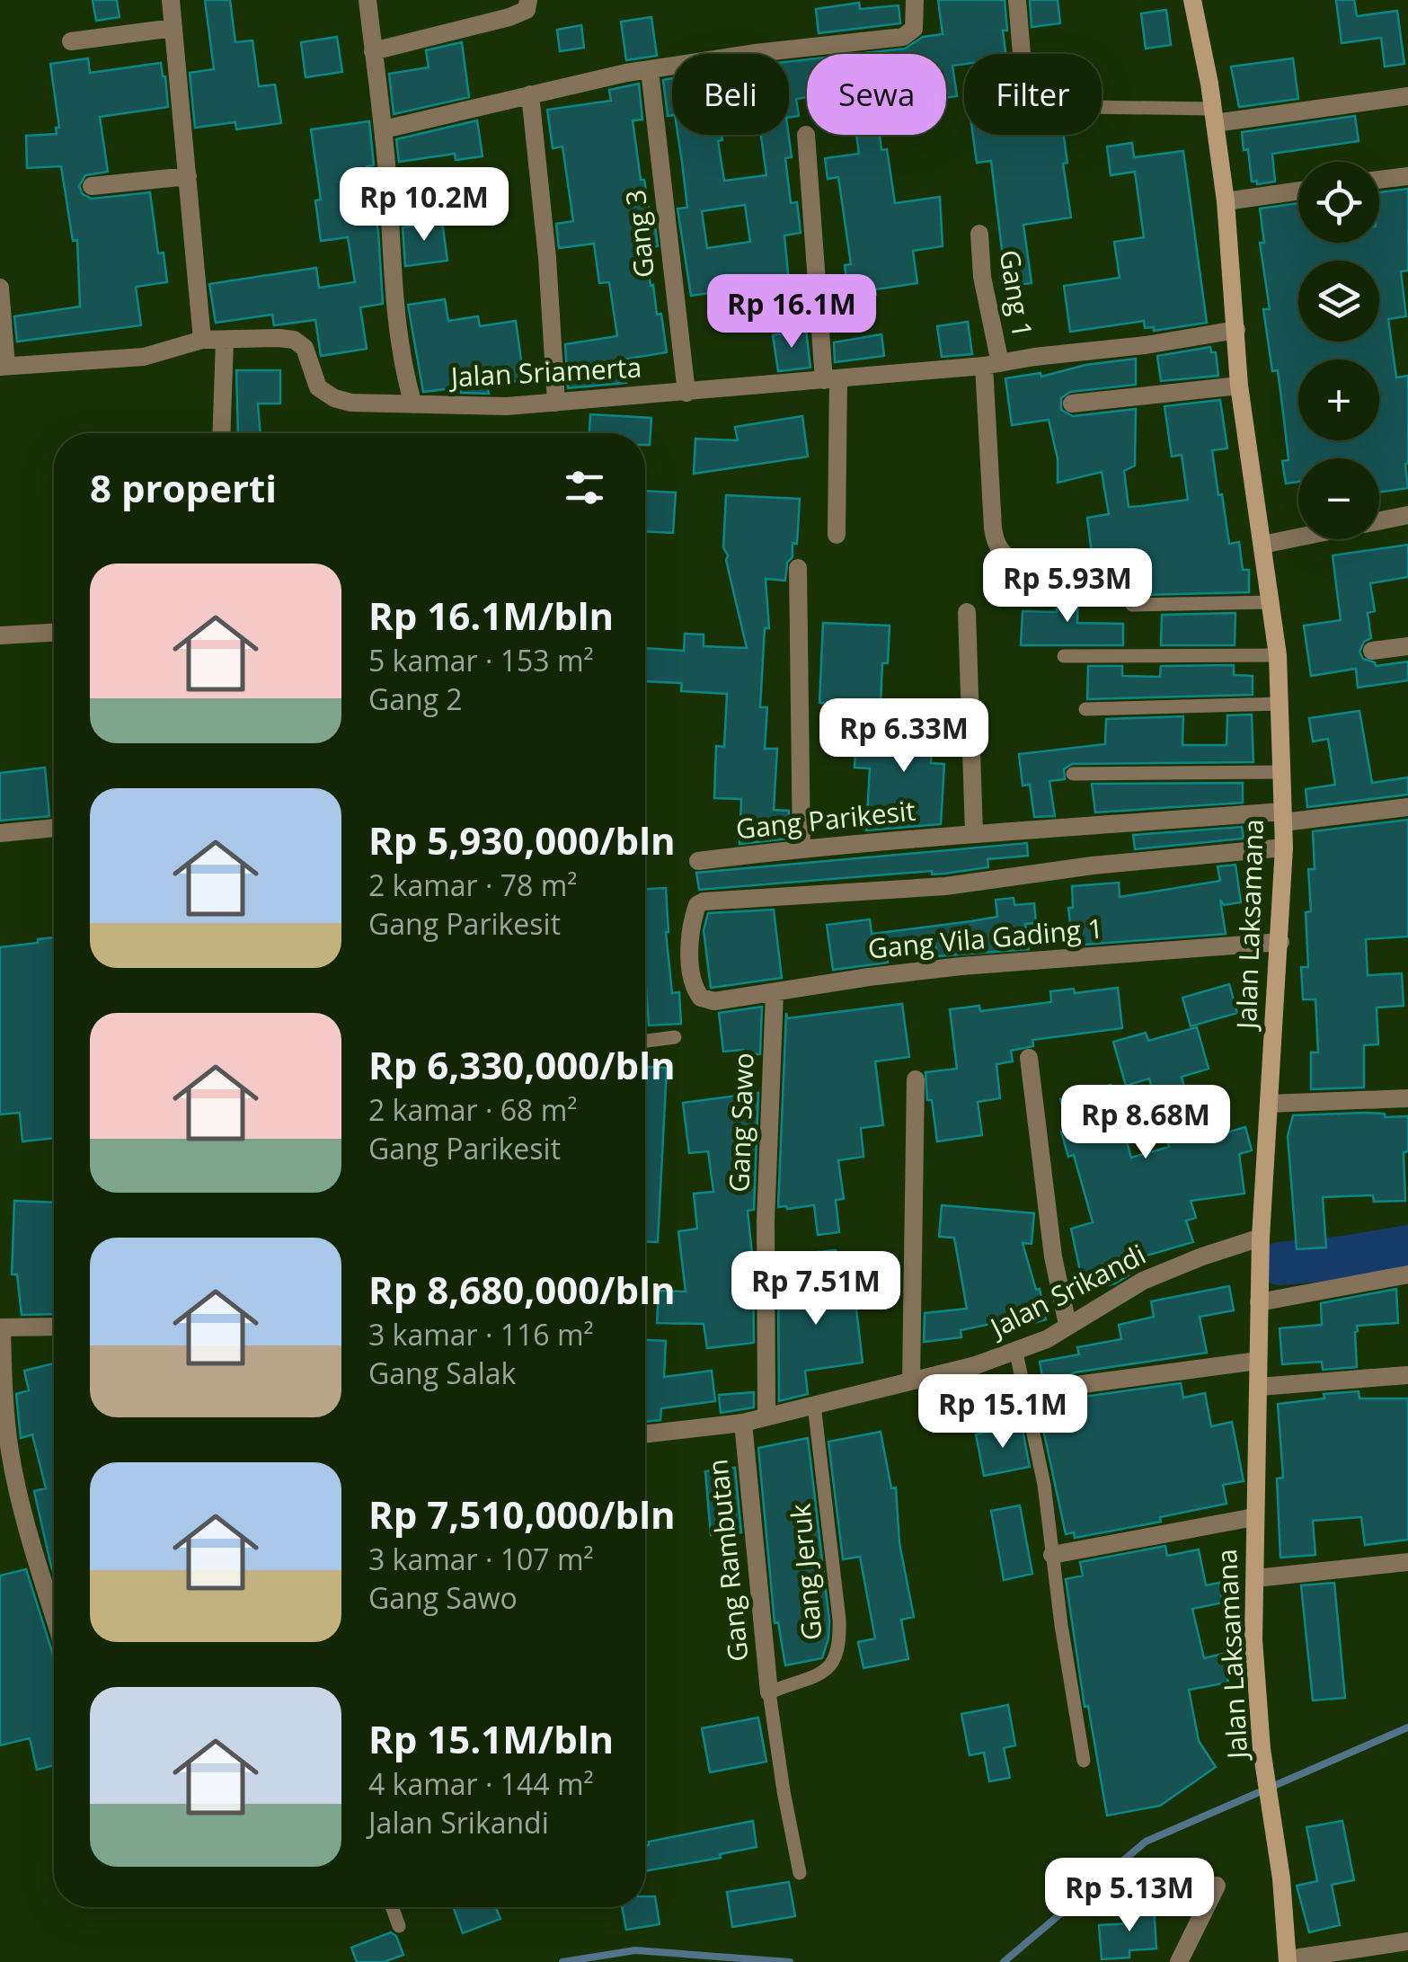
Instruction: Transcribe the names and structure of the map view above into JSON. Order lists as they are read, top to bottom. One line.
{"streets":{"main road":["Jalan Laksamana"],"street":["Gang 3","Gang 1","Jalan Sriamerta","Gang Parikesit","Gang Vila Gading 1","Gang Sawo","Jalan Srikandi","Gang Rambutan"],"lane":["Gang Jeruk"]},"crossings":[["Gang 3","Jalan Sriamerta"],["Gang 1","Jalan Sriamerta"],["Jalan Sriamerta","Jalan Laksamana"],["Gang Parikesit","Jalan Laksamana"],["Jalan Laksamana","Gang Vila Gading 1"],["Jalan Laksamana","Jalan Srikandi"],["Gang Vila Gading 1","Gang Sawo"],["Gang Sawo","Jalan Srikandi"],["Jalan Srikandi","Gang Rambutan"],["Jalan Srikandi","Gang Jeruk"],["Gang Rambutan","Gang Jeruk"]],"page":{"chip":["Beli","Sewa","Filter"],"map_buttons":["+","−"],"price":["Rp 10.2M","Rp 16.1M","Rp 5.93M","Rp 6.33M","Rp 8.68M","Rp 7.51M","Rp 15.1M","Rp 5.13M"],"heading":"8 properti","list":[{"name":"Rp 16.1M/bln","note":"5 kamar · 153 m² · Gang 2"},{"name":"Rp 5,930,000/bln","note":"2 kamar · 78 m² · Gang Parikesit"},{"name":"Rp 6,330,000/bln","note":"2 kamar · 68 m² · Gang Parikesit"},{"name":"Rp 8,680,000/bln","note":"3 kamar · 116 m² · Gang Salak"},{"name":"Rp 7,510,000/bln","note":"3 kamar · 107 m² · Gang Sawo"},{"name":"Rp 15.1M/bln","note":"4 kamar · 144 m² · Jalan Srikandi"}]}}
